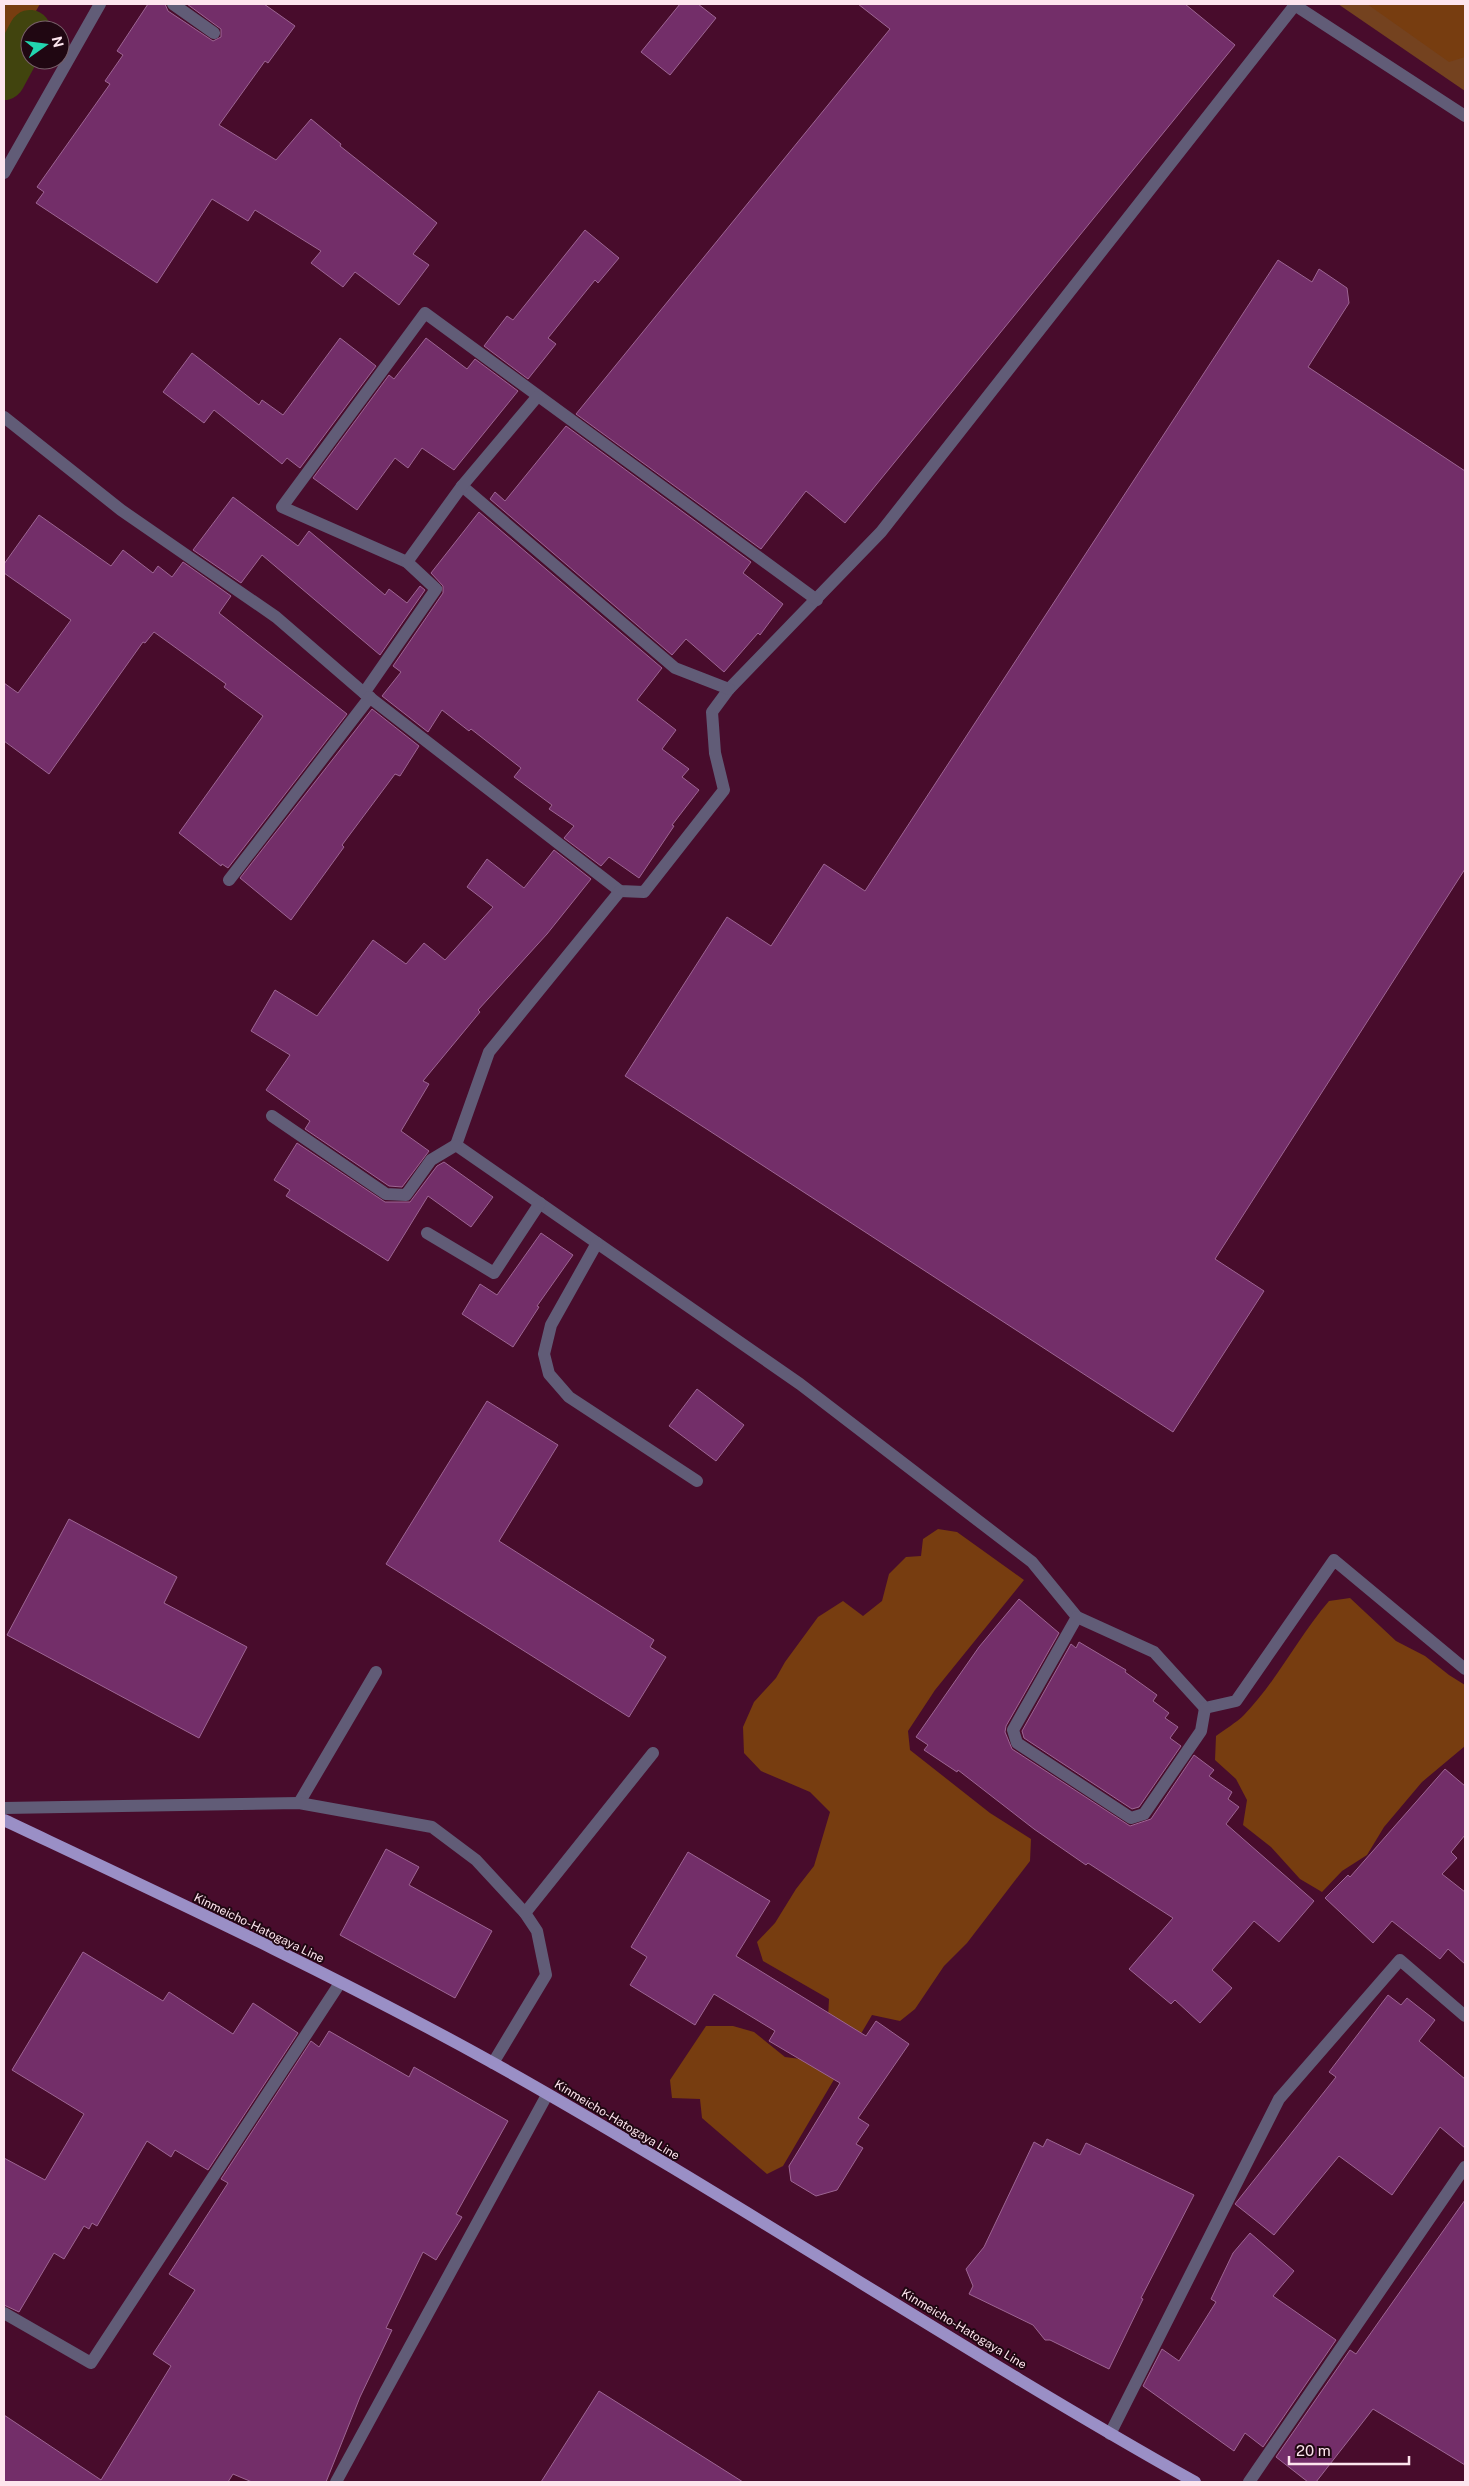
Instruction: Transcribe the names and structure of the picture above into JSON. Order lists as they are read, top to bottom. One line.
{"streets":{"main road":["Kinmeicho-Hatogaya Line"]},"scale_bar":"20 m","north":"right"}
